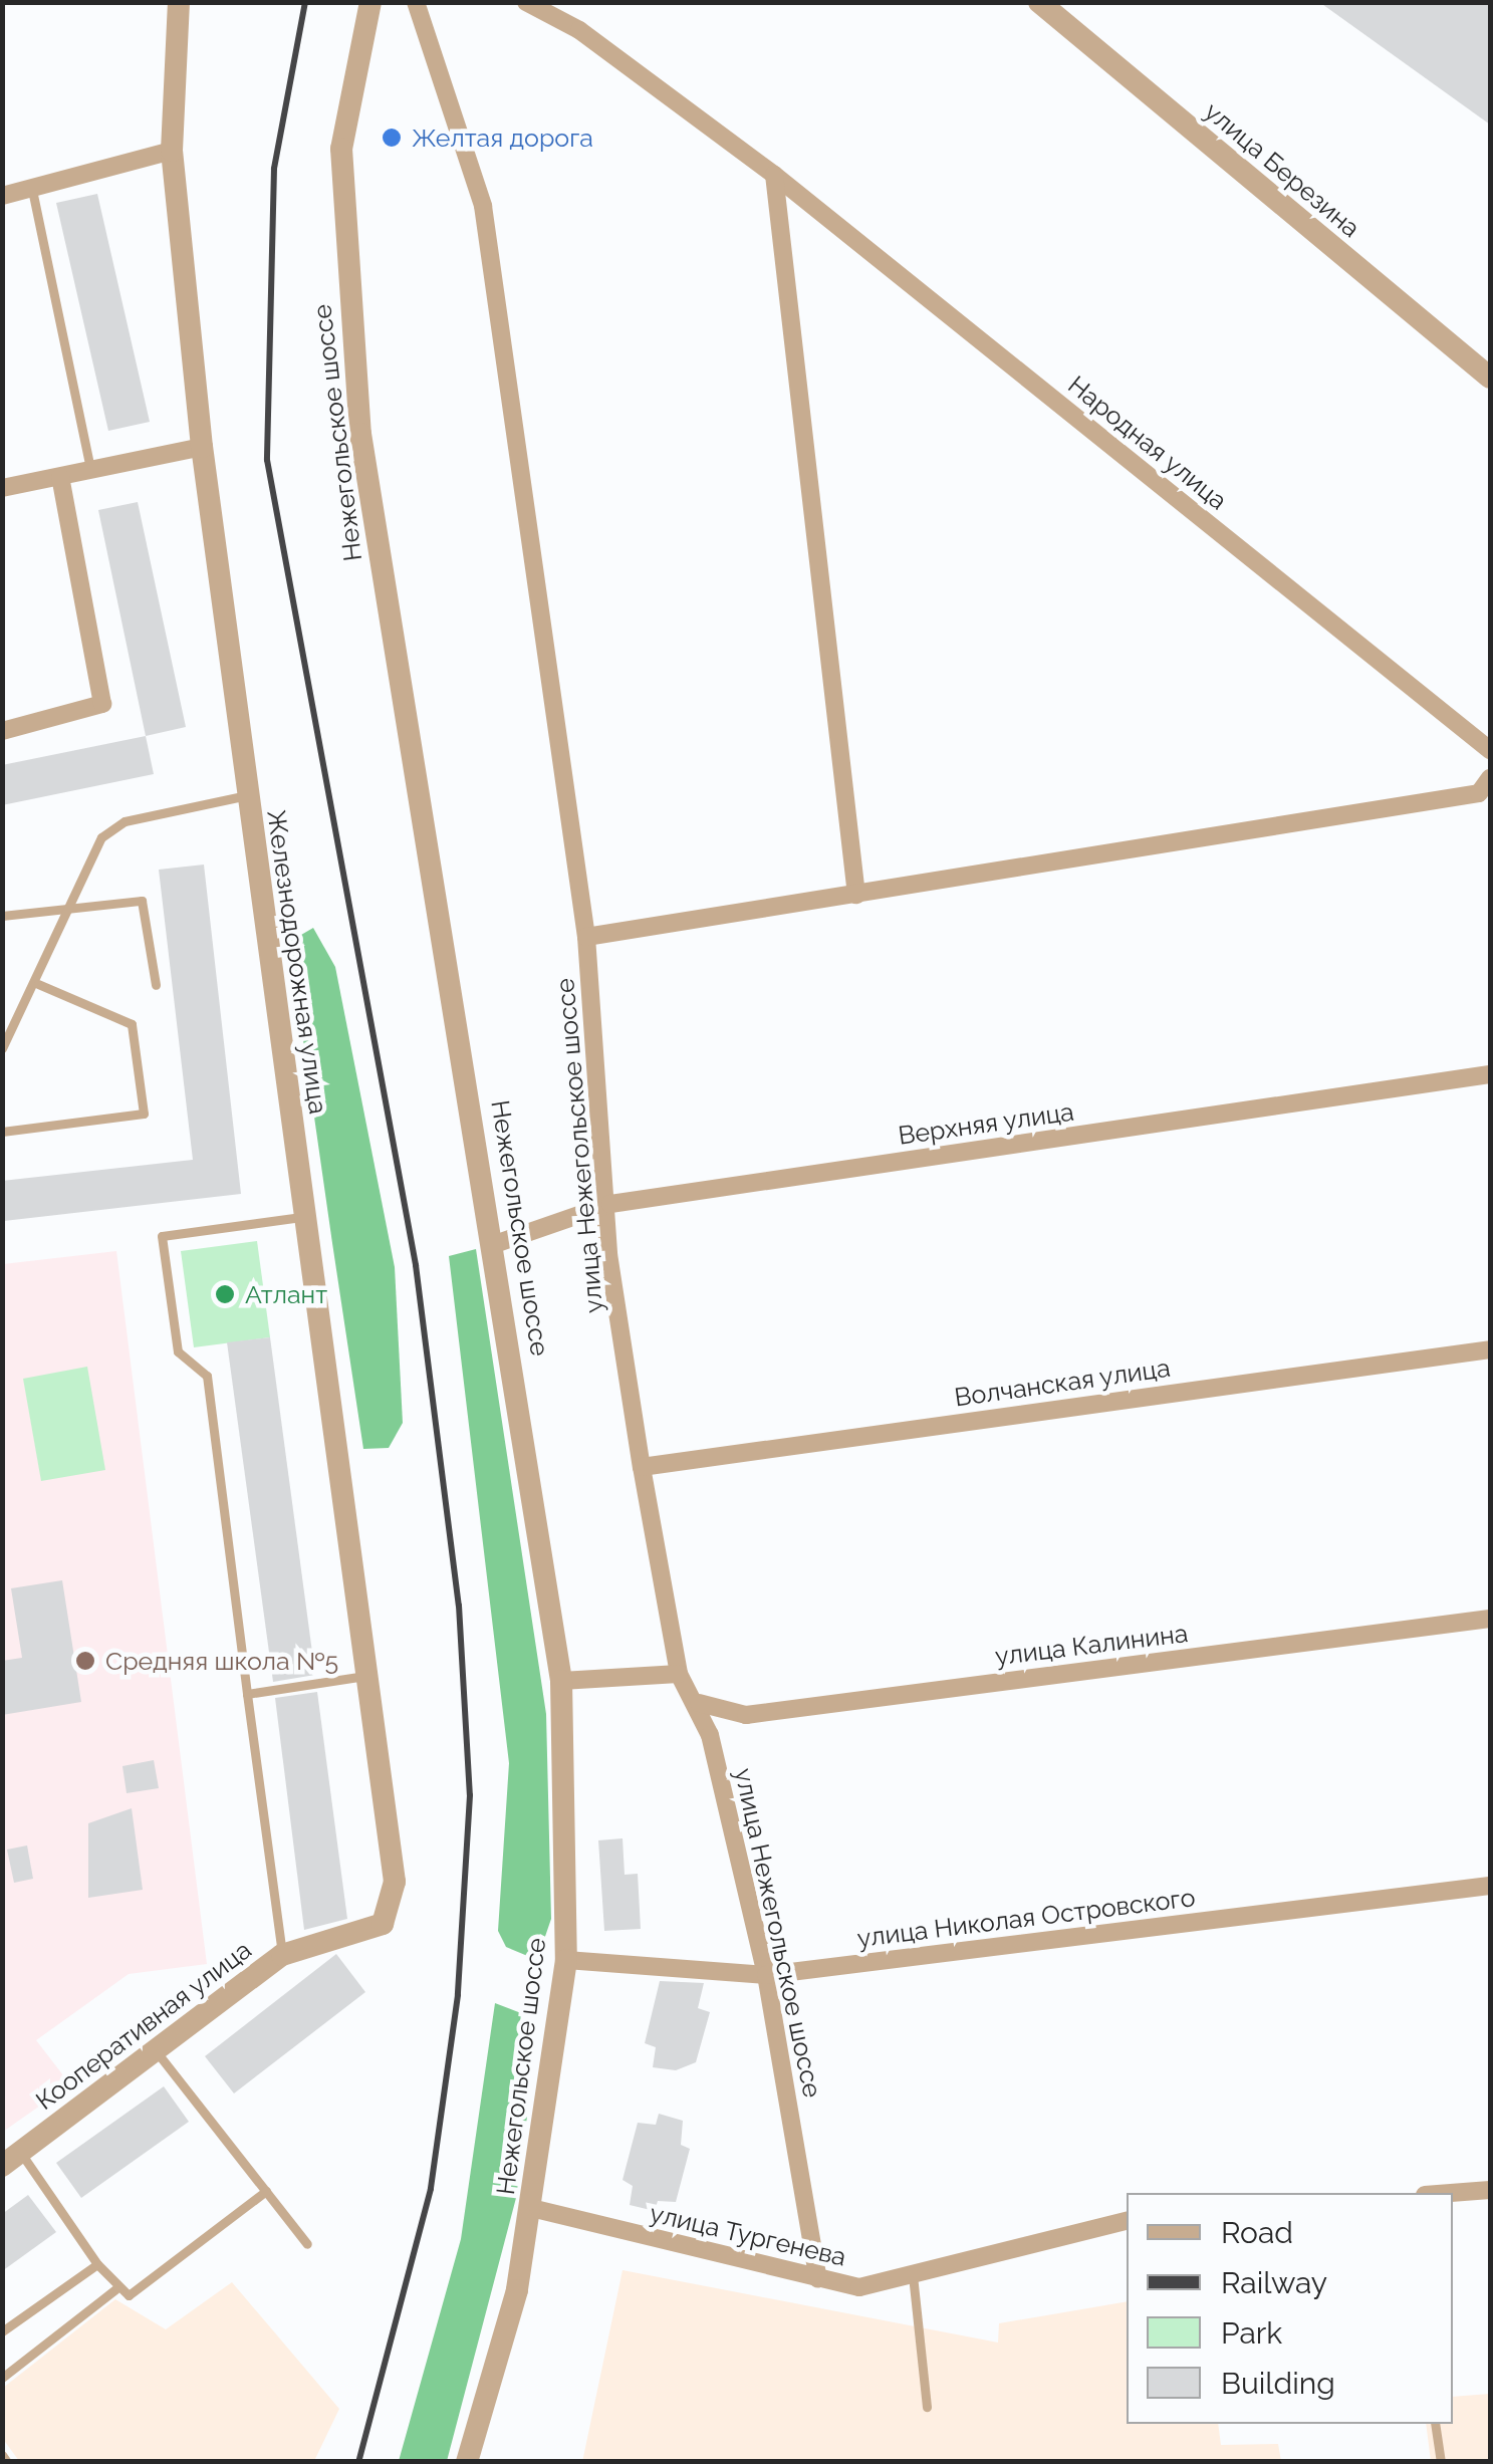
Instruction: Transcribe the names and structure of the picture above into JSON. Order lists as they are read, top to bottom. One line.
{"streets":{"street":["улица Березина","Нежегольское шоссе","Народная улица","Железнодорожная улица","Верхняя улица","улица Нежегольское шоссе","Волчанская улица","улица Калинина","улица Николая Островского","Кооперативная улица","улица Тургенева"]},"crossings":[["Нежегольское шоссе","Верхняя улица"],["Нежегольское шоссе","улица Николая Островского"],["Нежегольское шоссе","улица Тургенева"],["Железнодорожная улица","Кооперативная улица"],["Верхняя улица","улица Нежегольское шоссе"],["улица Нежегольское шоссе","Волчанская улица"],["улица Нежегольское шоссе","улица Калинина"],["улица Нежегольское шоссе","улица Николая Островского"],["улица Нежегольское шоссе","улица Тургенева"]],"places":["Желтая дорога","Атлант","Средняя школа №5"],"legend":["Road","Railway","Park","Building"]}
